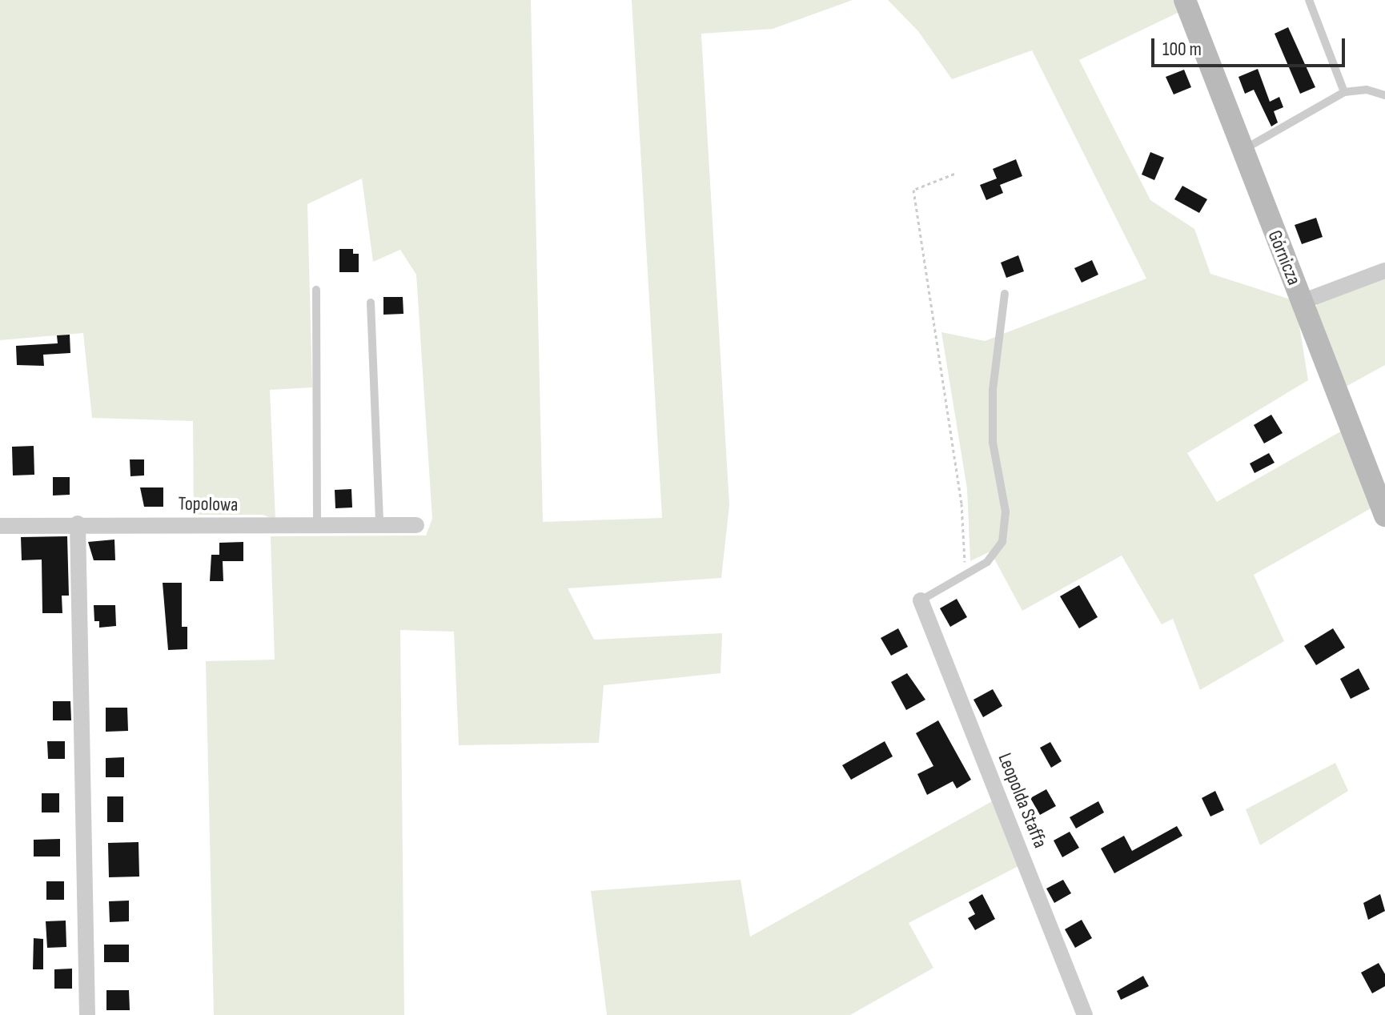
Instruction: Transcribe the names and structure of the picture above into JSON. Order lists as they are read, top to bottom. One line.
{"streets":{"street":["Górnicza","Topolowa","Leopolda Staffa"]},"scale_bar":"100 m"}
